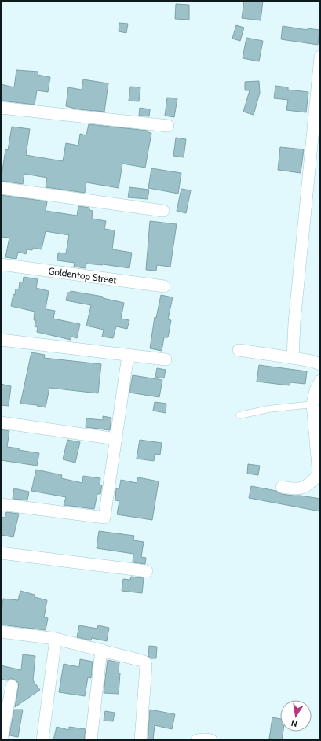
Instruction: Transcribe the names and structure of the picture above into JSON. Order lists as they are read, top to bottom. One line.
{"streets":{"street":["Goldentop Street"]},"north":"bottom"}
